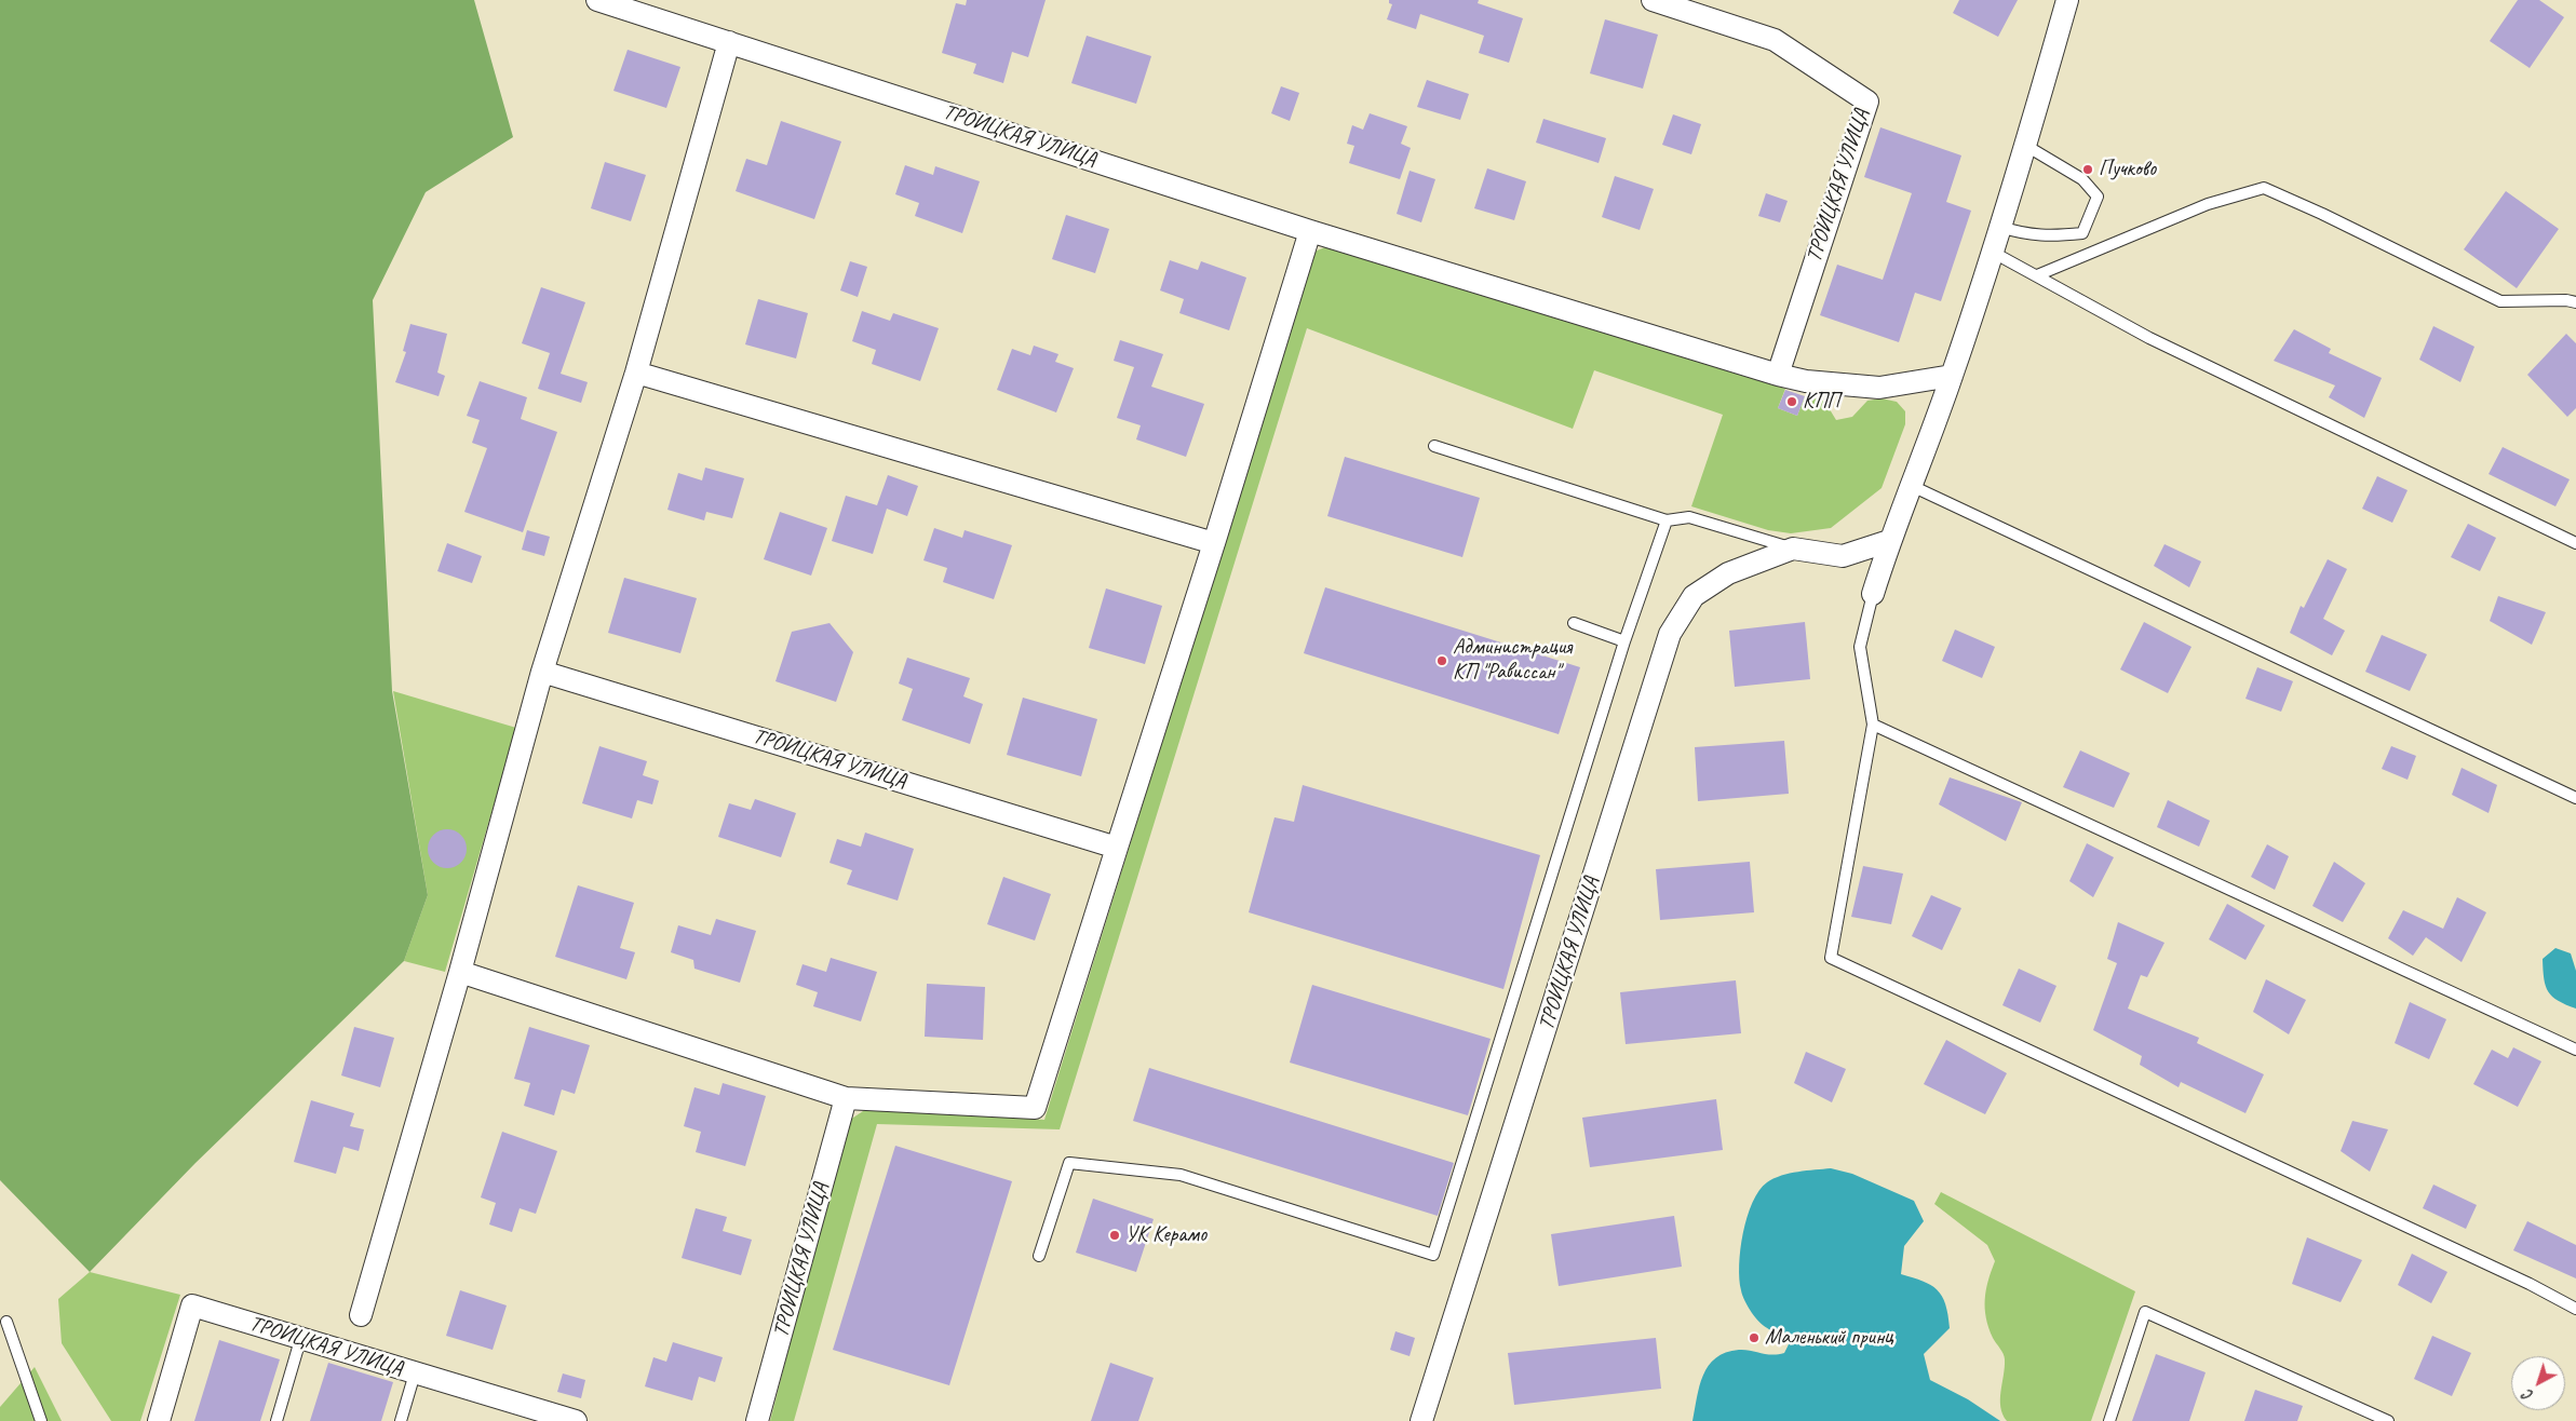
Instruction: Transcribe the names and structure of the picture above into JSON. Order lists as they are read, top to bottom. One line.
{"streets":{"street":["ТРОИЦКАЯ УЛИЦА"]},"places":["Пучково","КПП","Администрация КП \"Рависсан\"","УК Керамо","Маленький принц"],"north":"bottom left"}
